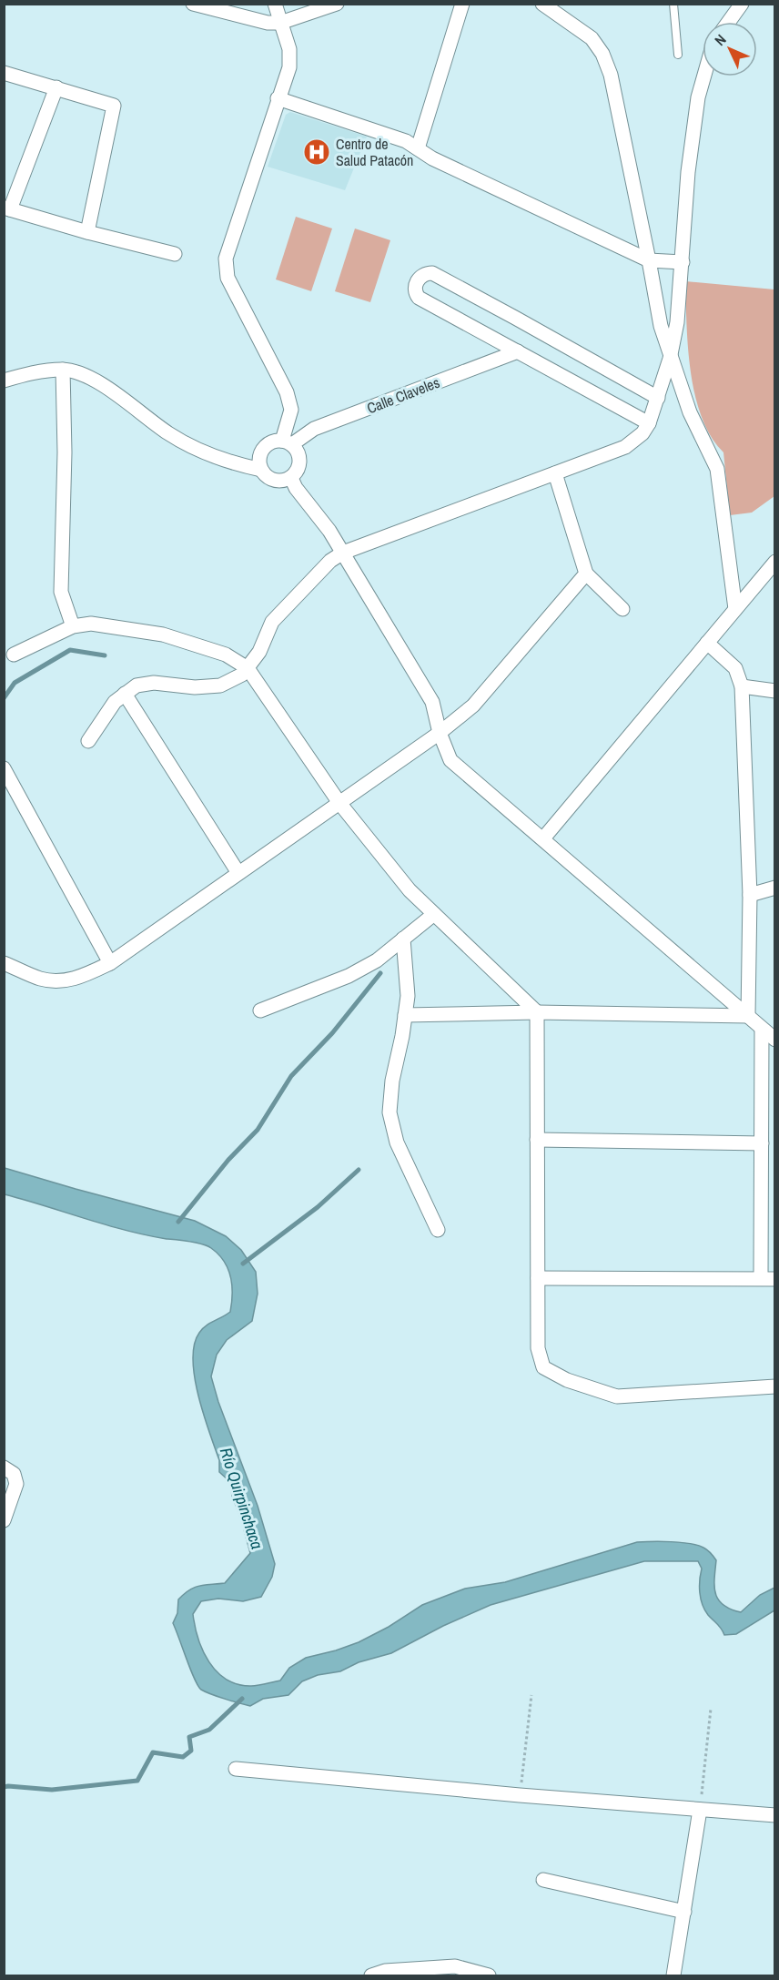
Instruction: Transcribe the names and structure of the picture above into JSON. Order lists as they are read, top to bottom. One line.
{"streets":{"street":["Calle Claveles"]},"water":["Río Quirpinchaca"],"places":{"hospital":["Centro de Salud Patacón"]},"north":"top left"}
